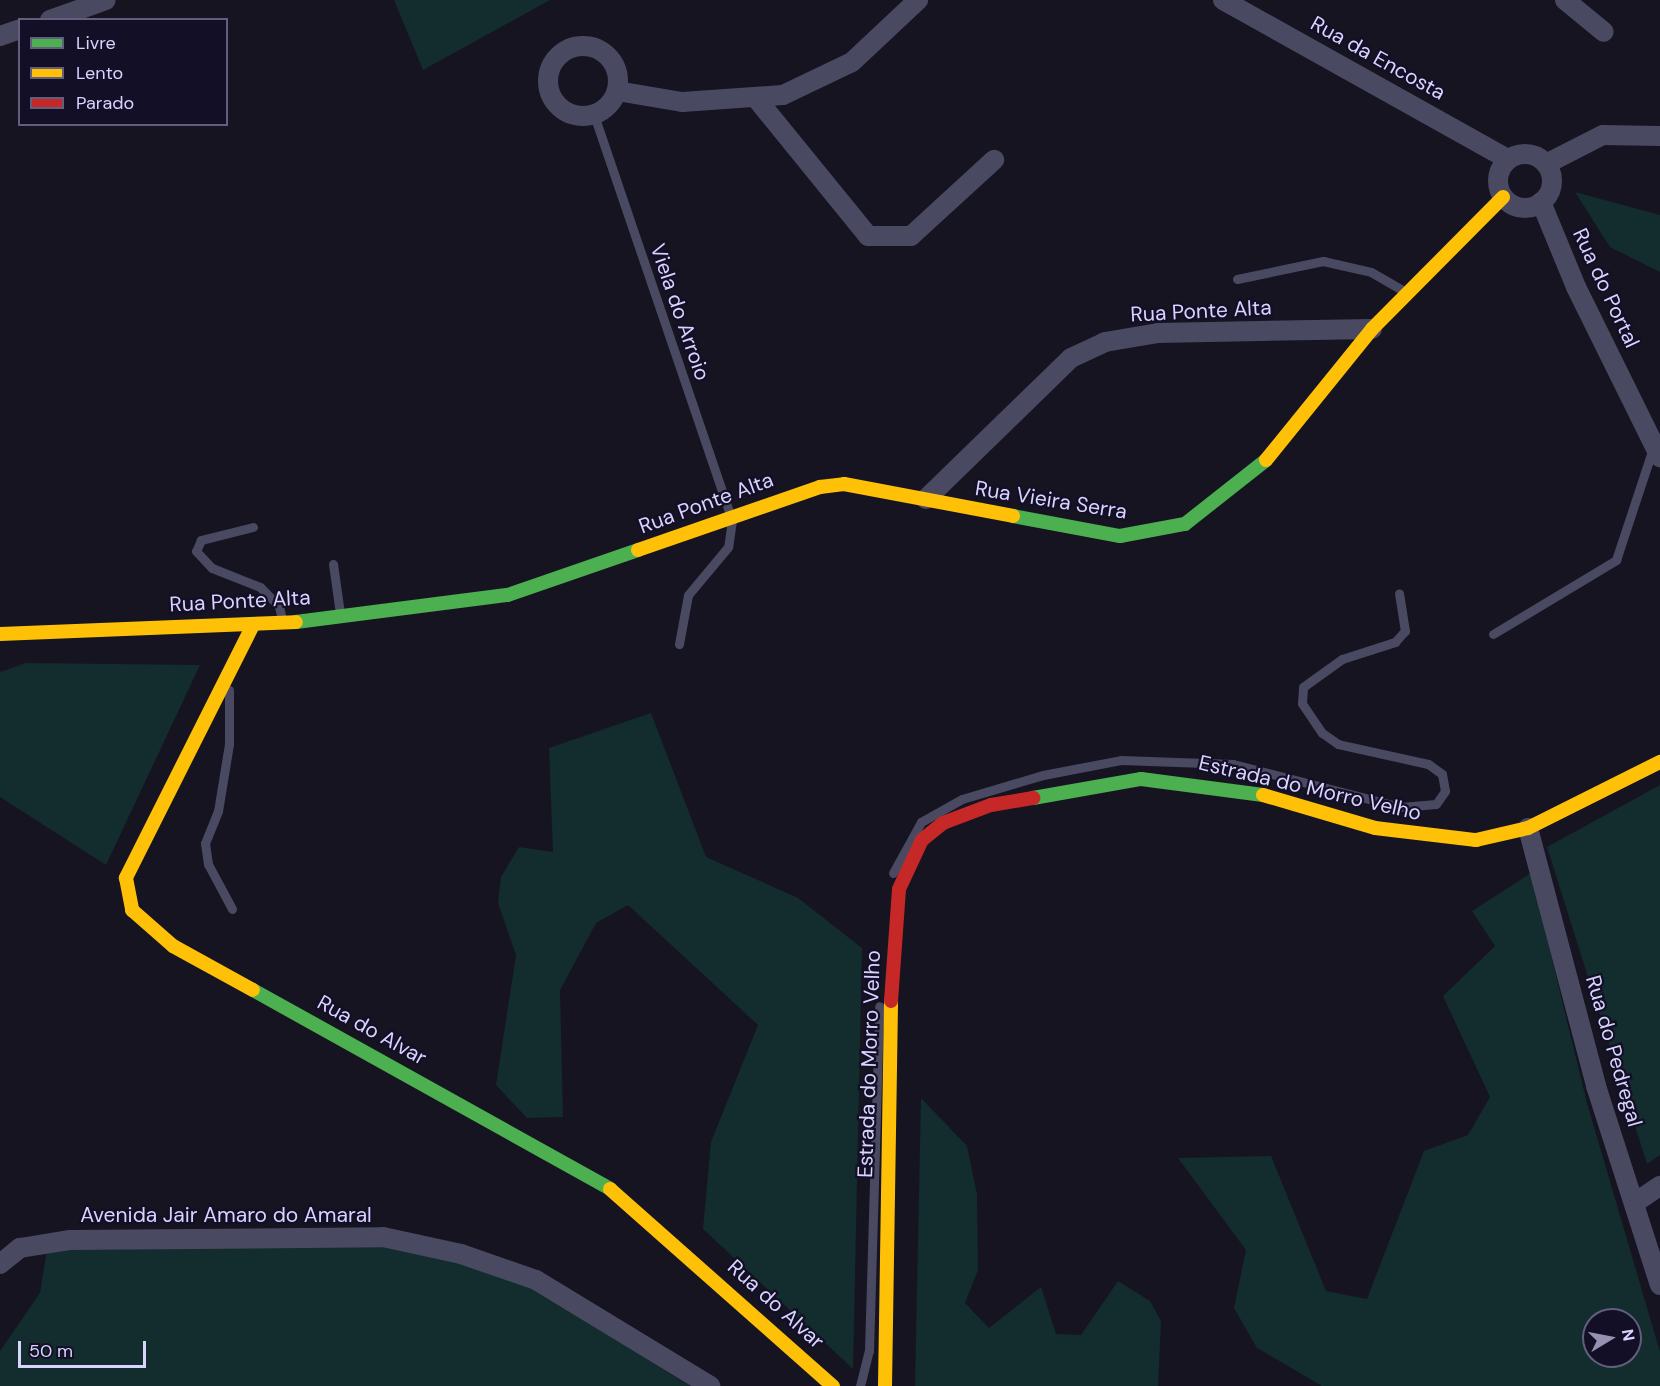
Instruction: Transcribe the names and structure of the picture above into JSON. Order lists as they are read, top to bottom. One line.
{"streets":{"street":["Rua da Encosta","Rua do Portal","Rua Ponte Alta","Rua Vieira Serra","Estrada do Morro Velho","Rua do Alvar","Rua do Pedregal","Avenida Jair Amaro do Amaral"],"lane":["Viela do Arroio"]},"crossings":[["Rua da Encosta","Rua do Portal"],["Rua da Encosta","Rua Vieira Serra"],["Rua do Portal","Rua Vieira Serra"],["Rua Ponte Alta","Viela do Arroio"],["Rua Ponte Alta","Rua Vieira Serra"],["Rua Ponte Alta","Rua do Alvar"],["Estrada do Morro Velho","Rua do Pedregal"]],"legend":["Livre","Lento","Parado"],"scale_bar":"50 m","north":"right"}
